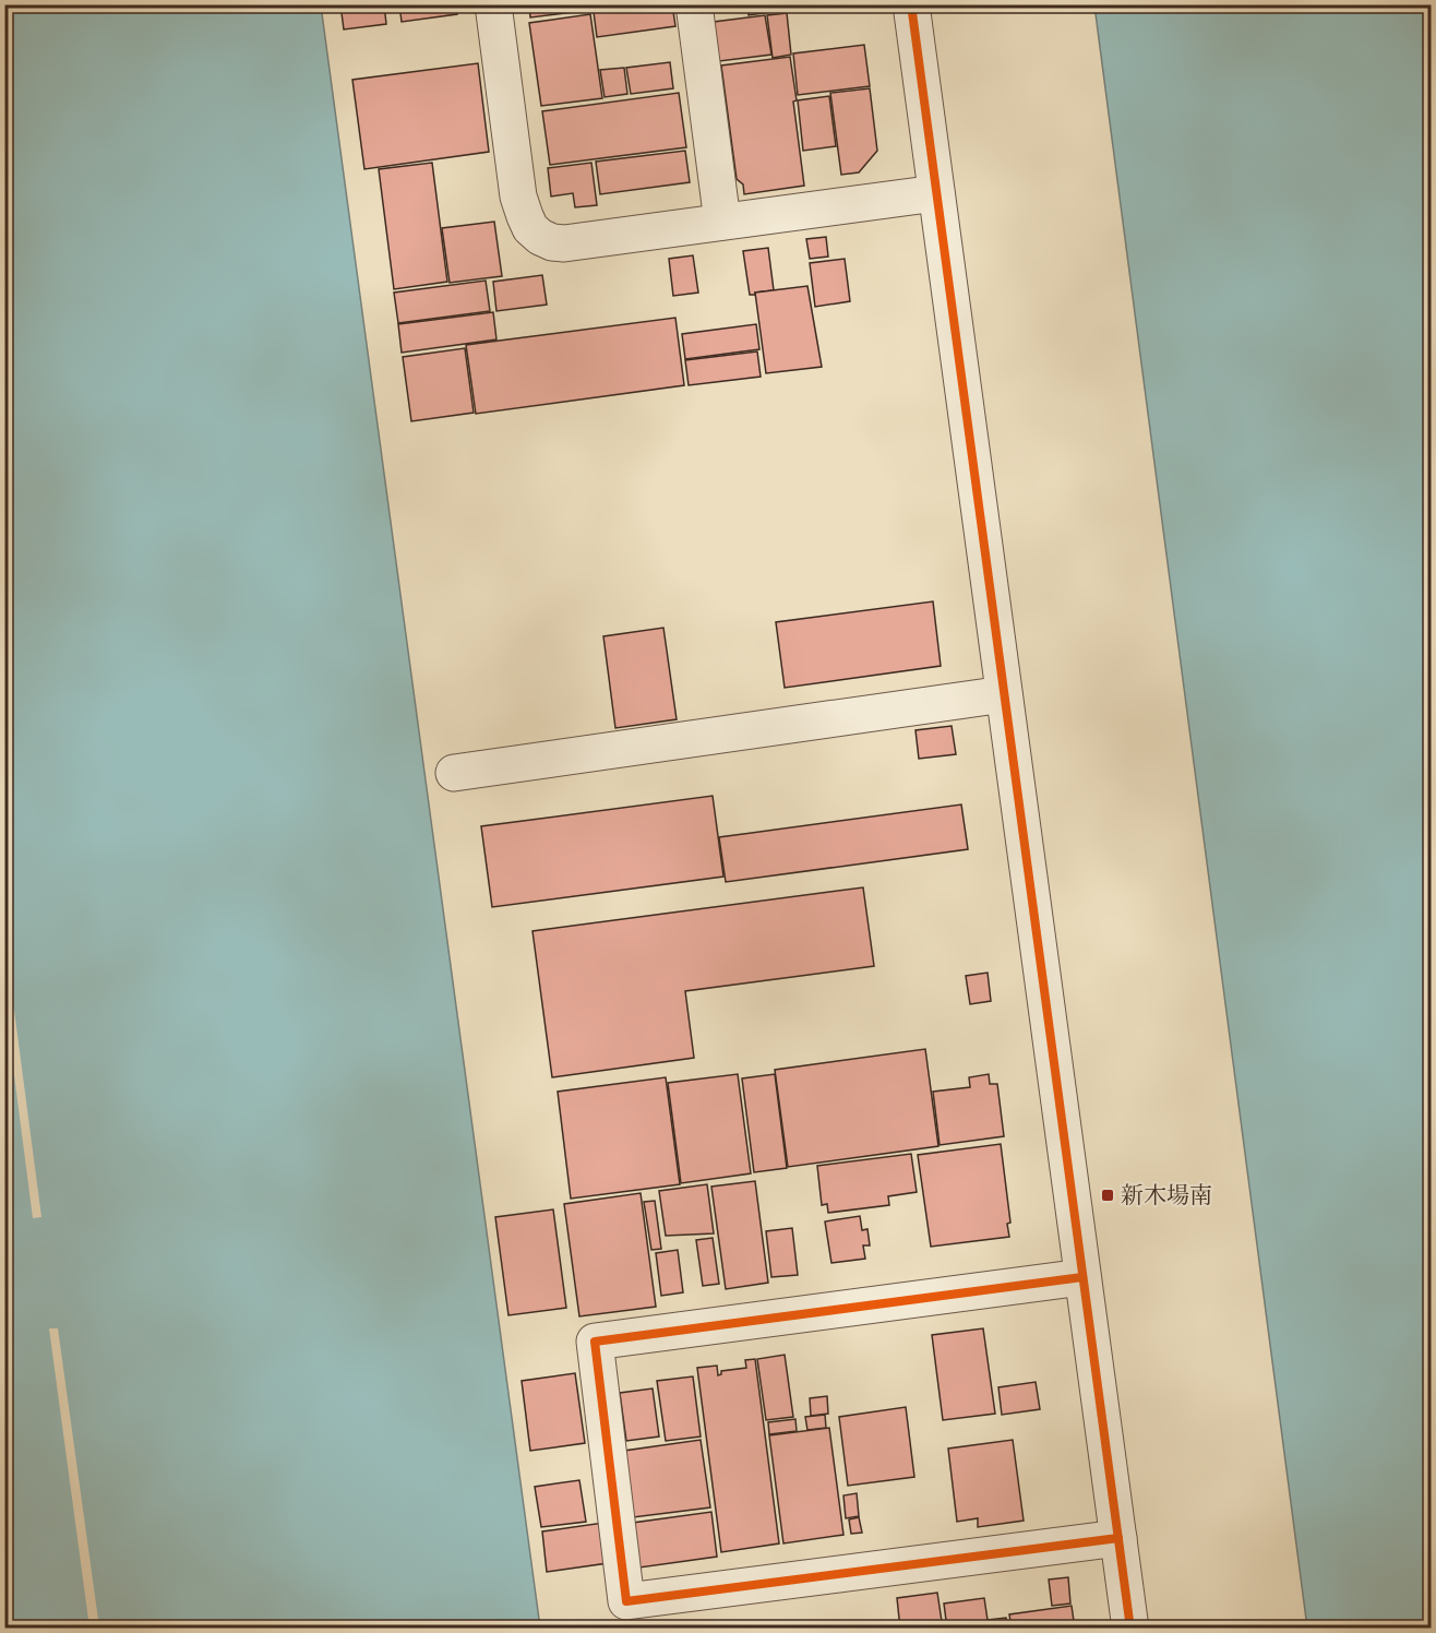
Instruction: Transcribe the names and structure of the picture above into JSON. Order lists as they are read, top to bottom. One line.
{"places":{"transit":["新木場南"]}}
